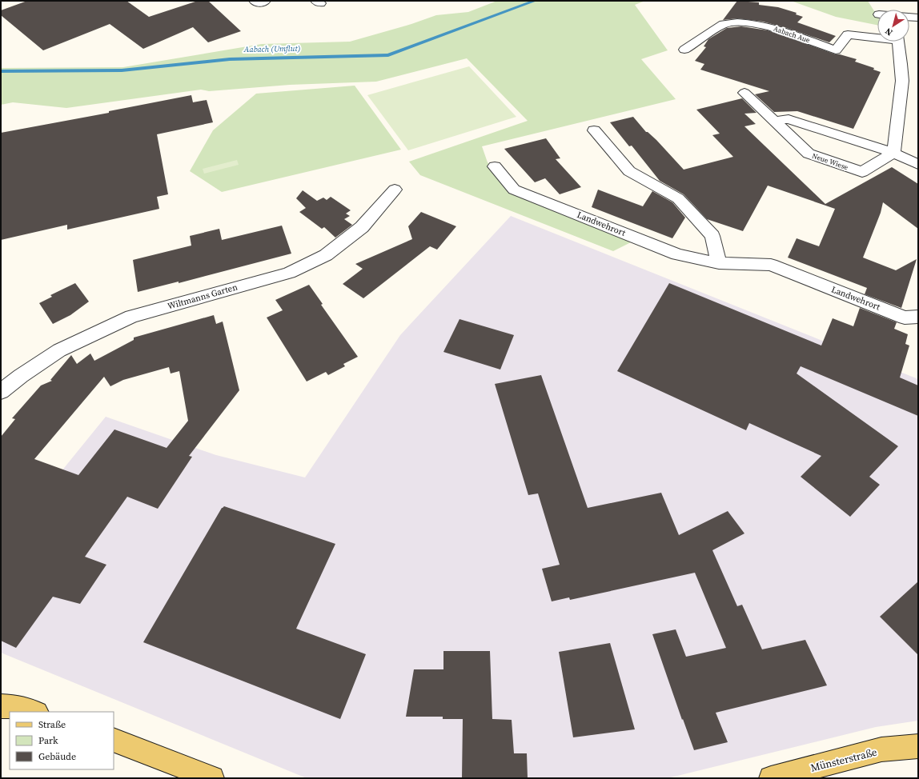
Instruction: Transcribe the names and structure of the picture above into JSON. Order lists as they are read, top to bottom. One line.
{"streets":{"main road":["Münsterstraße"],"street":["Aabach Aue","Neue Wiese","Landwehrort","Wiltmanns Garten"]},"water":["Aabach (Umflut)"],"legend":["Straße","Park","Gebäude"],"north":"bottom left"}
